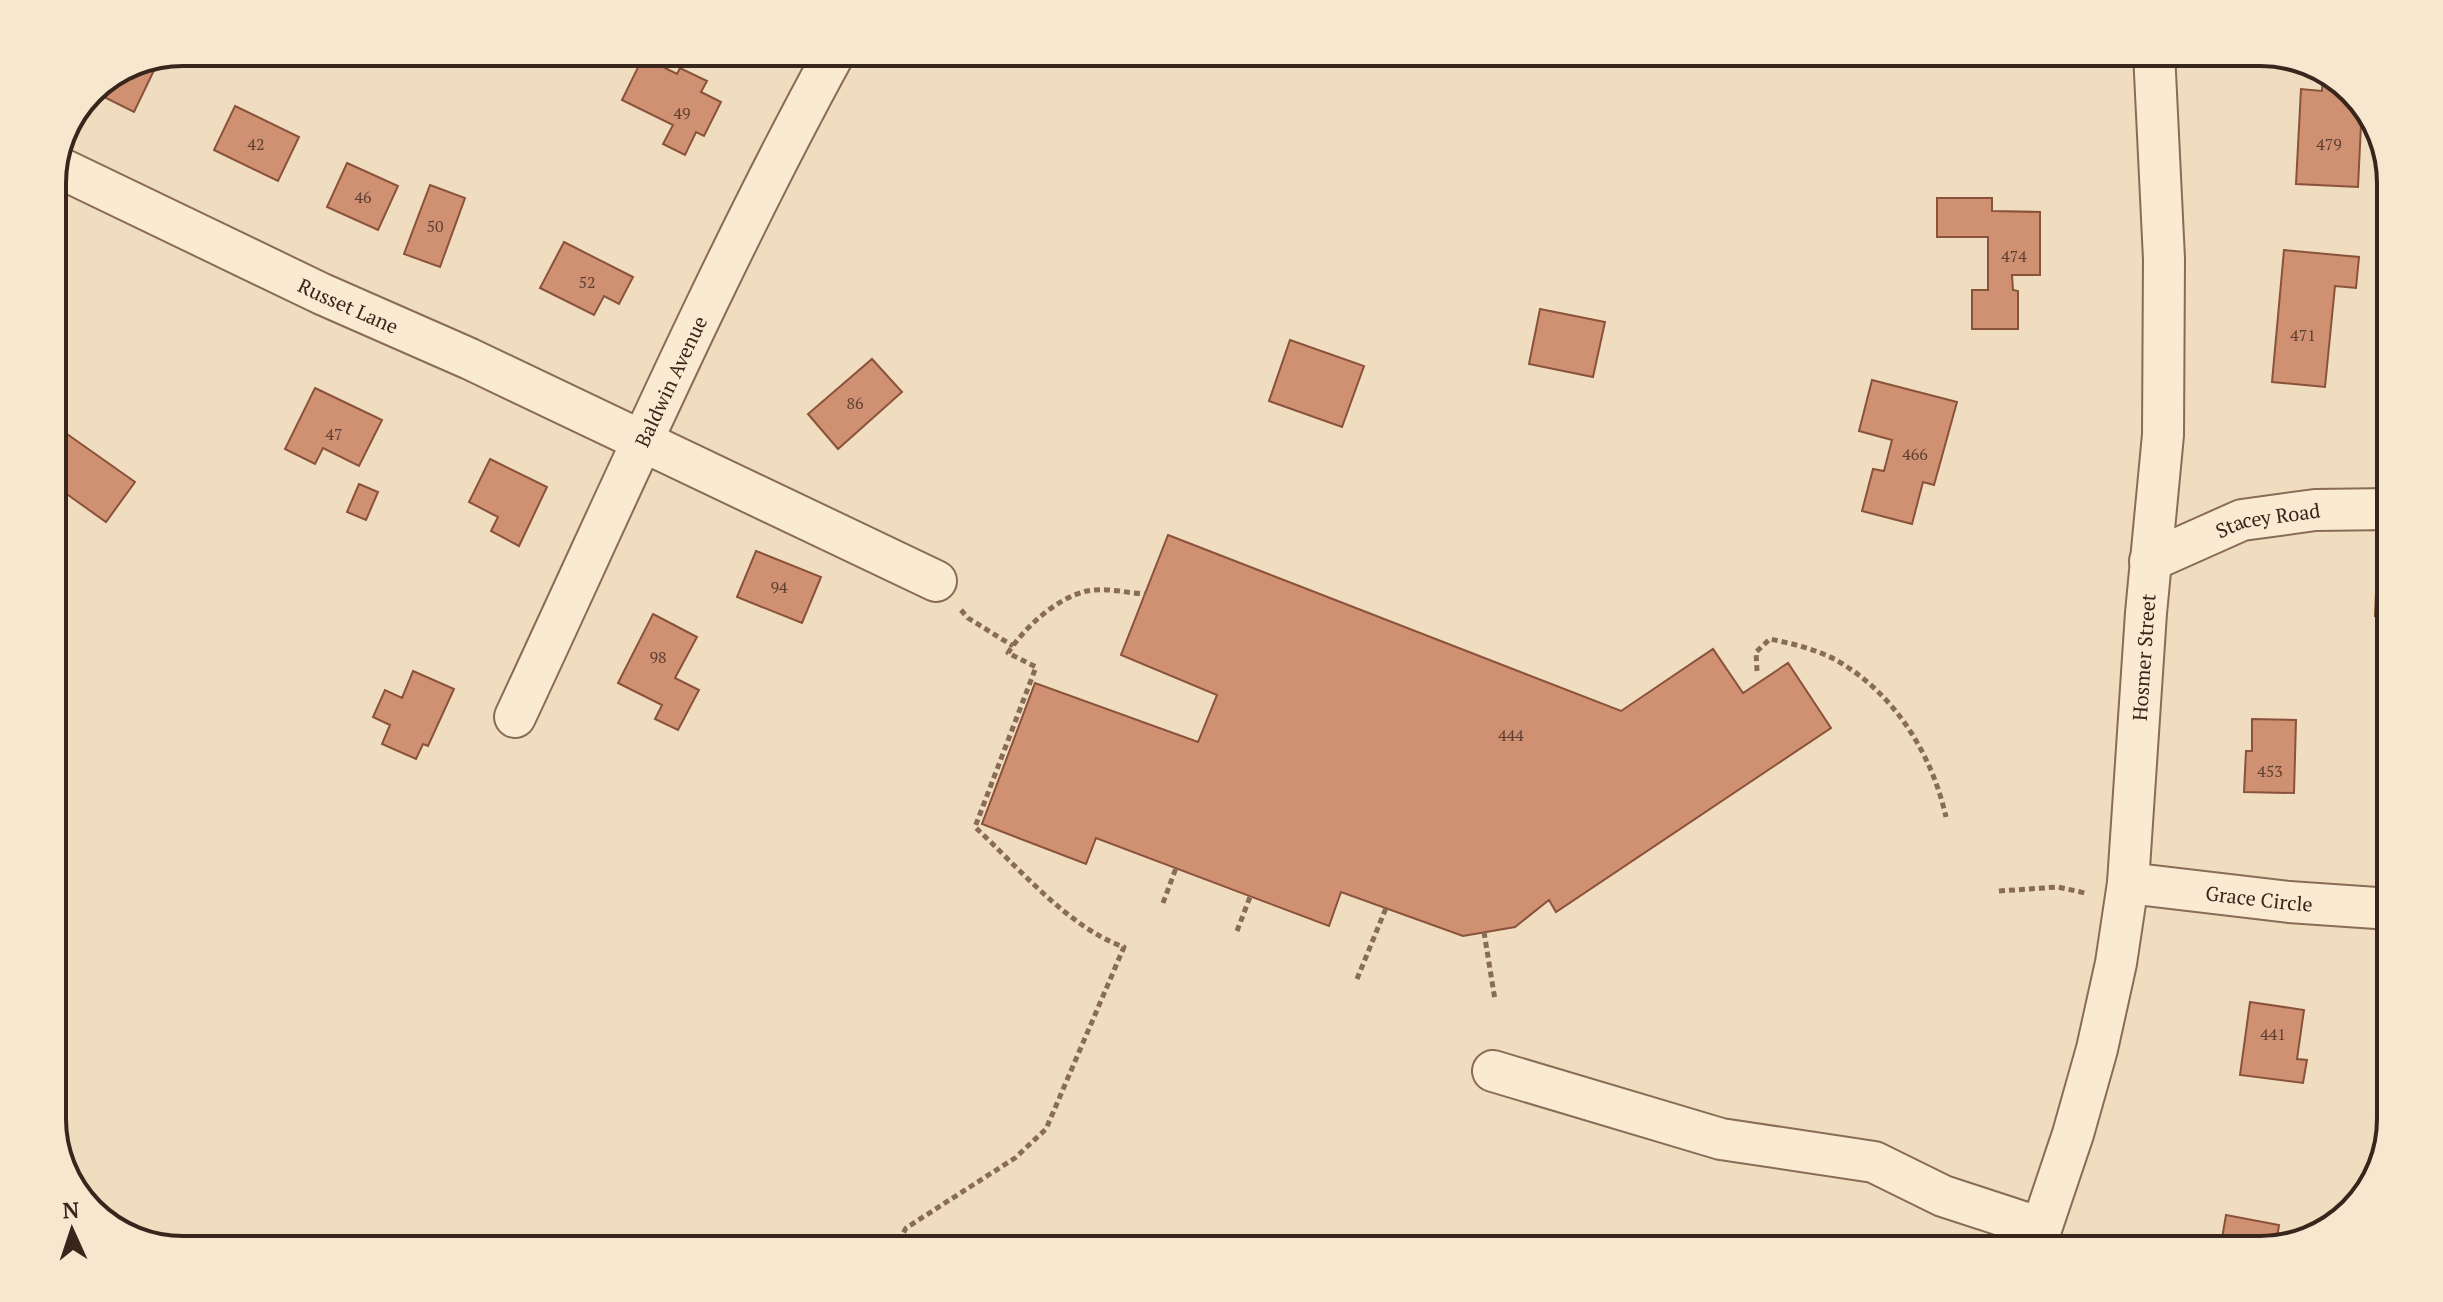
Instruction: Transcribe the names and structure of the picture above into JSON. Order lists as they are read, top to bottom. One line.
{"streets":{"street":["Russet Lane","Baldwin Avenue","Stacey Road","Hosmer Street","Grace Circle"]},"crossings":[["Russet Lane","Baldwin Avenue"],["Stacey Road","Hosmer Street"],["Hosmer Street","Grace Circle"]],"house_numbers":["49","42","479","46","50","474","52","471","86","47","466","94","98","444","453","441"],"north":"top"}
